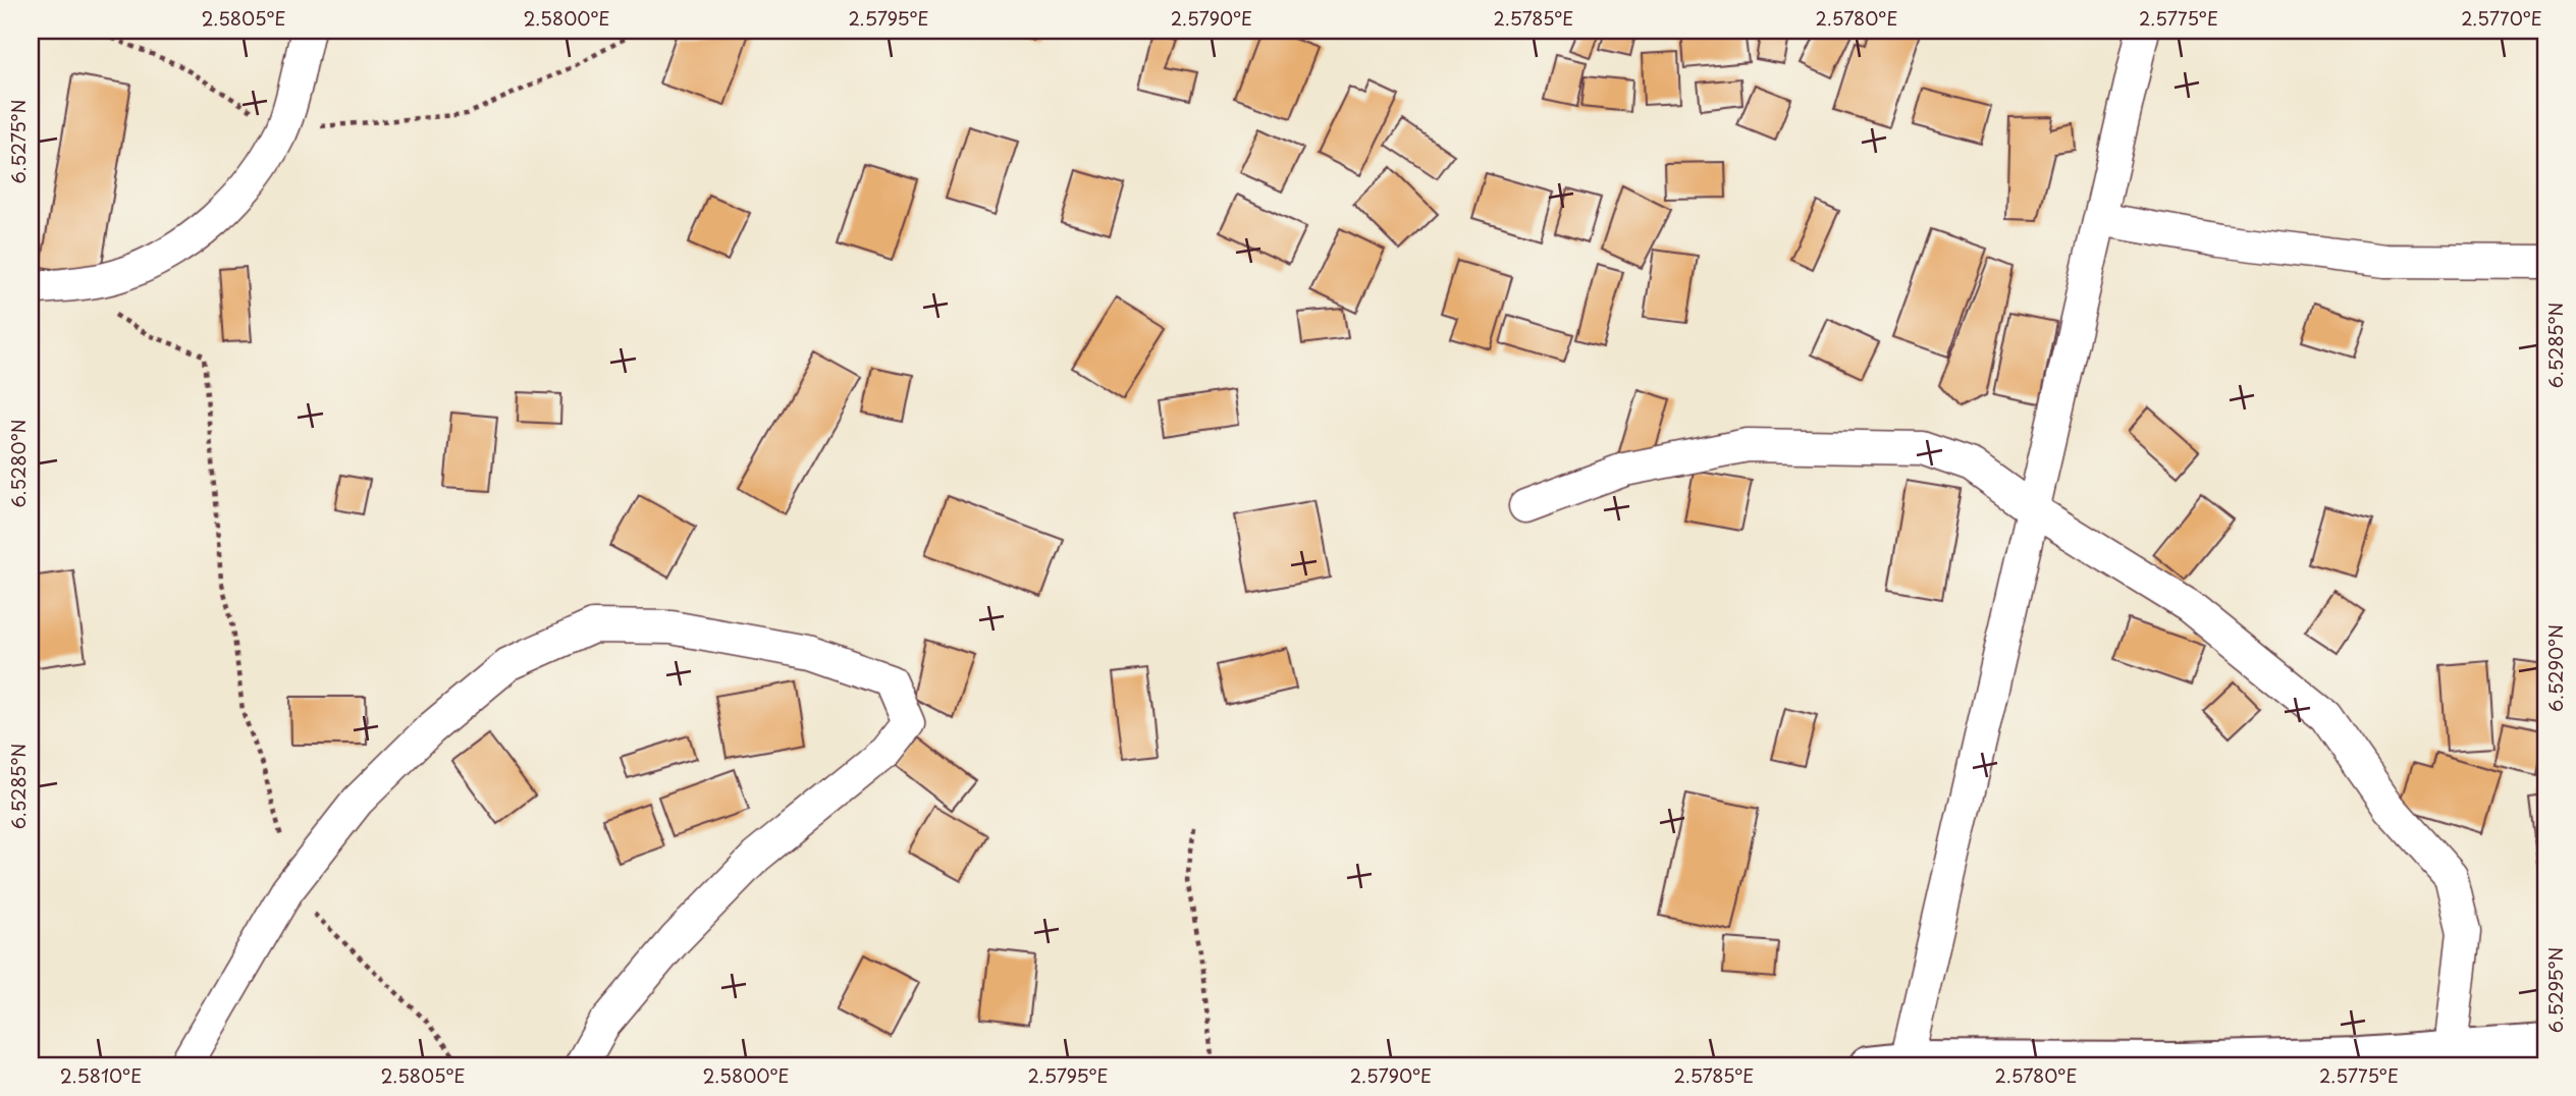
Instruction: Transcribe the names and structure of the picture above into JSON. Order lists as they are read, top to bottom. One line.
{"coordinates":["2.5805°E","2.5800°E","2.5795°E","2.5790°E","2.5785°E","2.5780°E","2.5775°E","2.5770°E","6.5275°N","6.5285°N","6.5280°N","6.5290°N","6.5295°N","2.5810°E"]}
